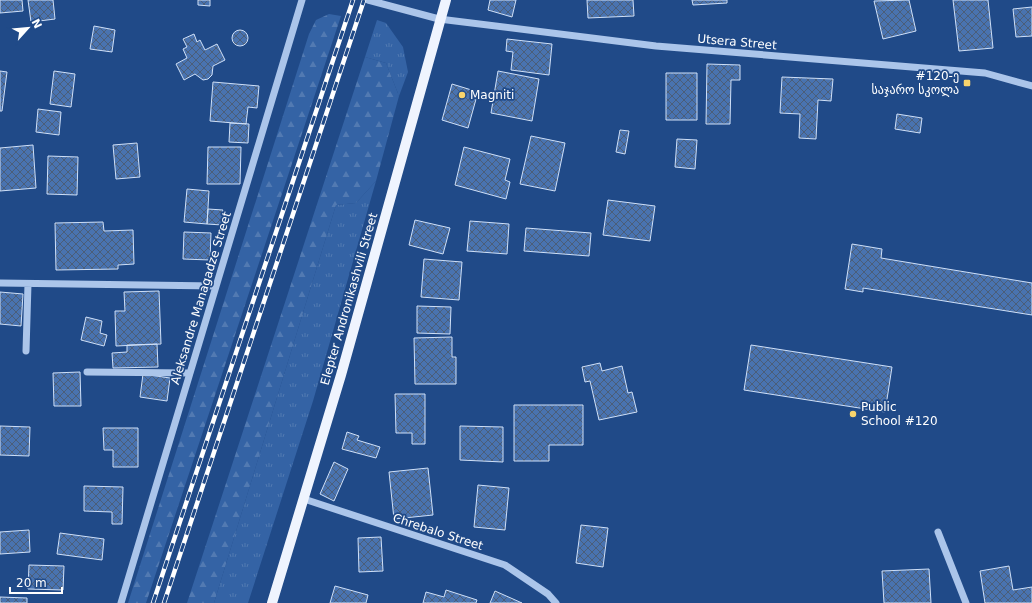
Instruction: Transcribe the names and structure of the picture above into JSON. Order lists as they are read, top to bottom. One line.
{"streets":{"main road":["Elepter Andronikashvili Street"],"street":["Utsera Street","Aleksandre Managadze Street","Chrebalo Street"]},"crossings":[["Utsera Street","Elepter Andronikashvili Street"],["Elepter Andronikashvili Street","Chrebalo Street"]],"places":{"transit":["#120-ე საჯარო სკოლა"],"other":["Magniti","Public School #120"]},"scale_bar":"20 m","north":"top right"}
